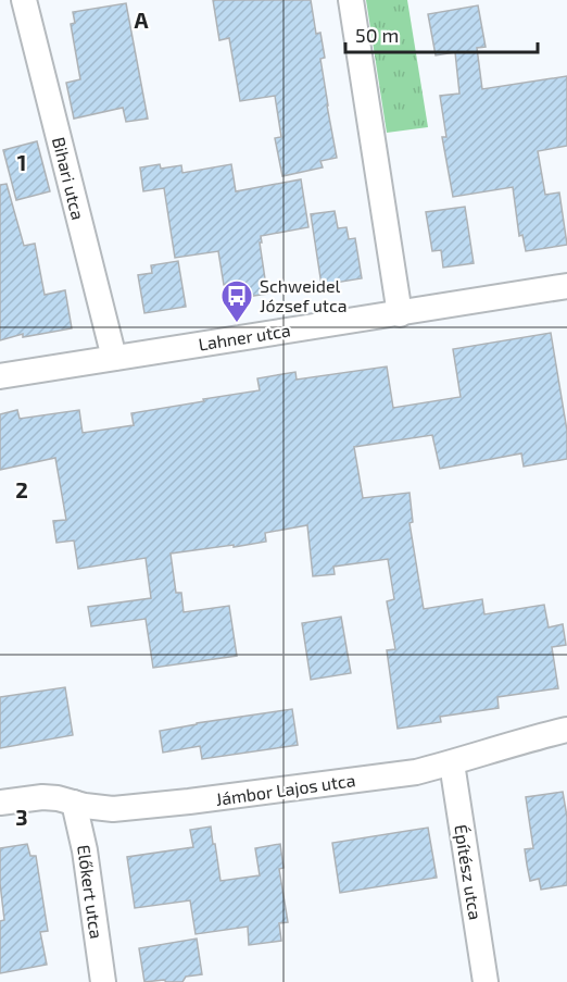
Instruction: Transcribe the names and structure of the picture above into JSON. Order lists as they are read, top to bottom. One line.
{"streets":{"street":["Bihari utca","Lahner utca","Jámbor Lajos utca","Építész utca","Előkert utca"]},"crossings":[["Bihari utca","Lahner utca"],["Jámbor Lajos utca","Építész utca"],["Jámbor Lajos utca","Előkert utca"]],"places":{"bus stop":["Schweidel József utca"]},"scale_bar":"50 m","grid":{"columns":["A"],"rows":["1","2","3"]}}
